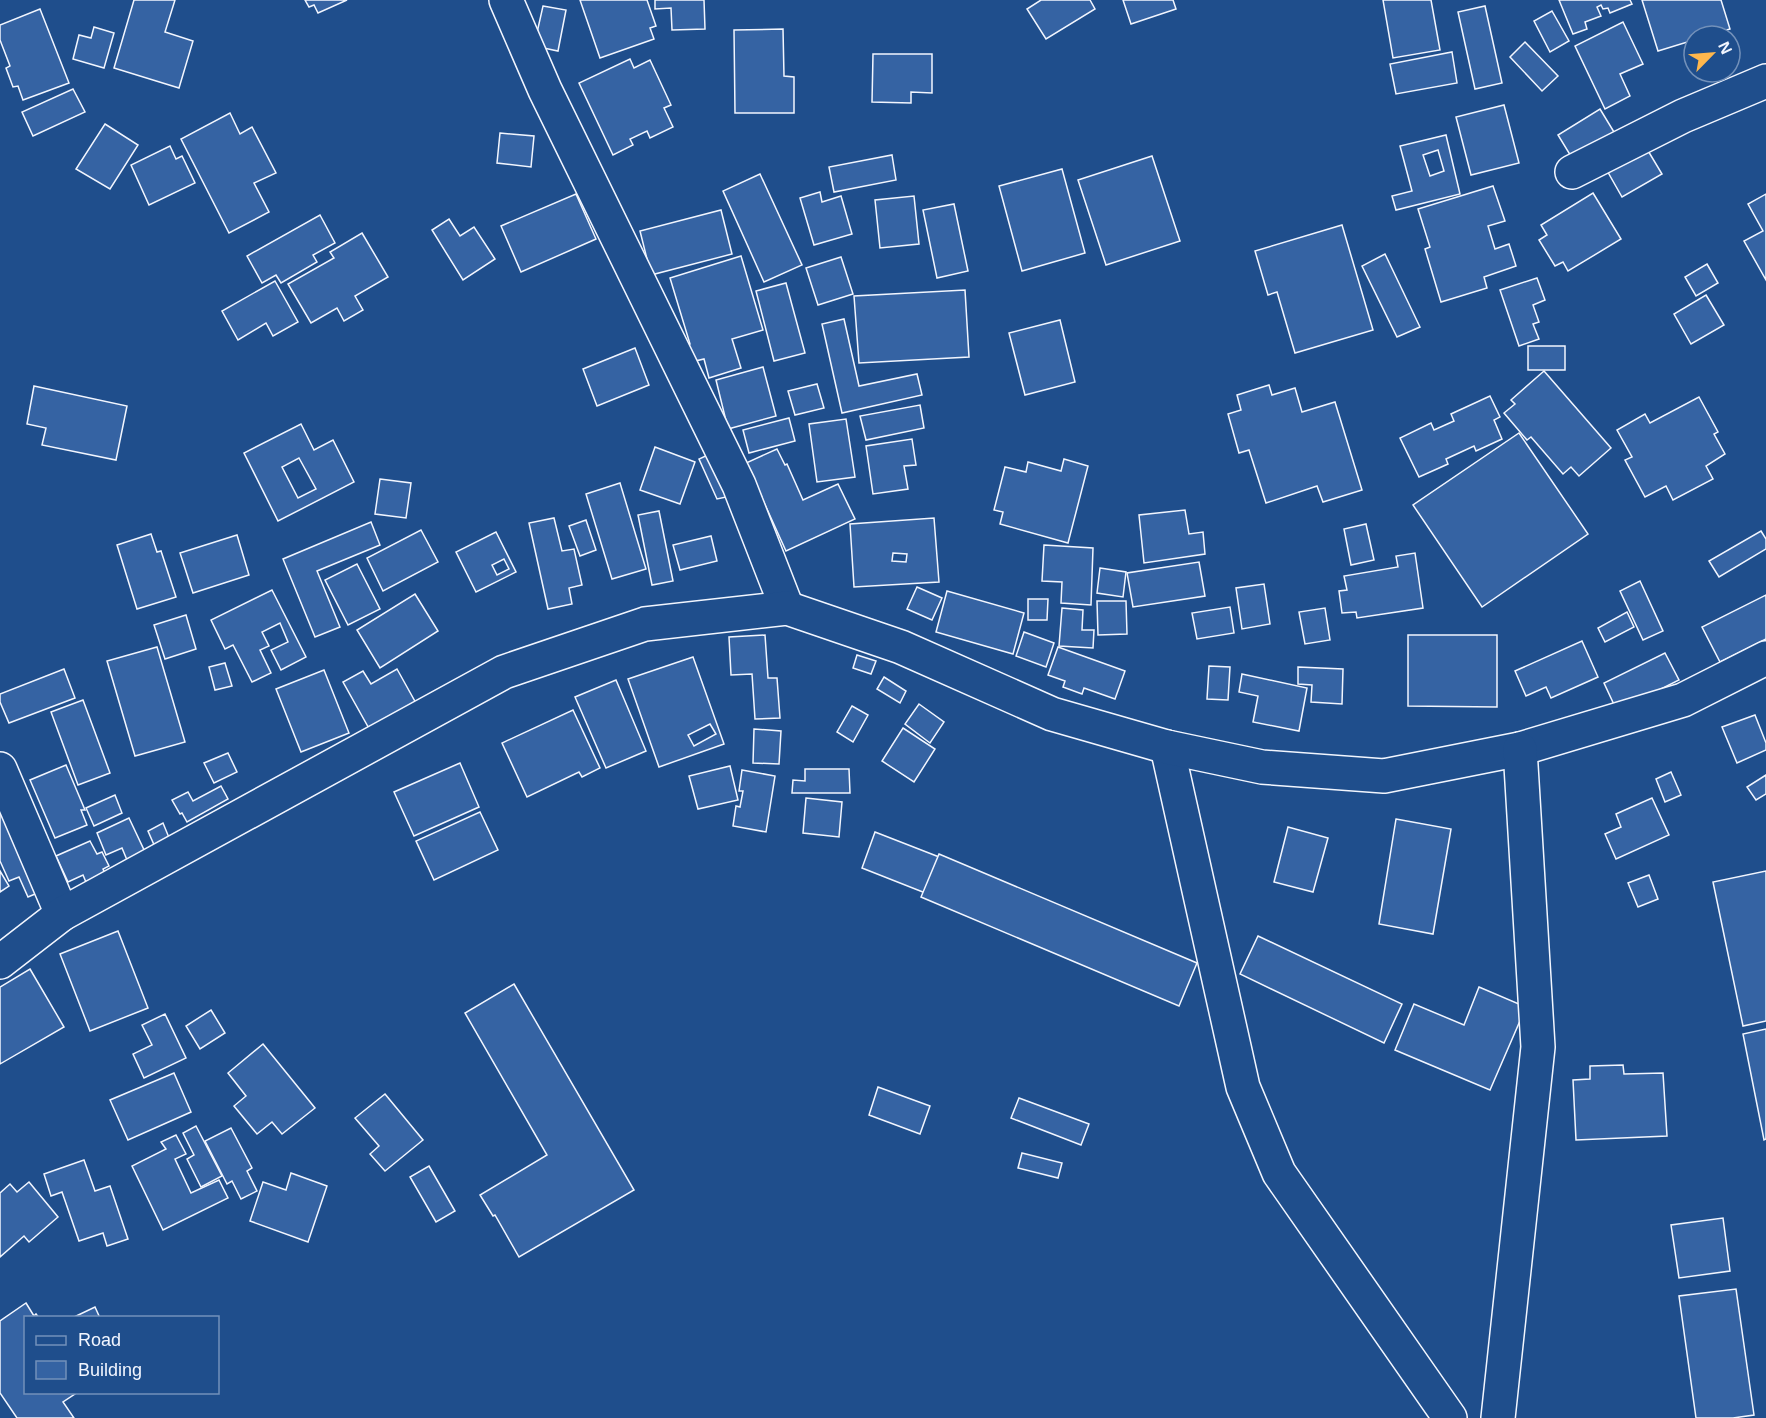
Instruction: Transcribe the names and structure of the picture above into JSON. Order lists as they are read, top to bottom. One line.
{"legend":["Road","Building"],"north":"top right"}
